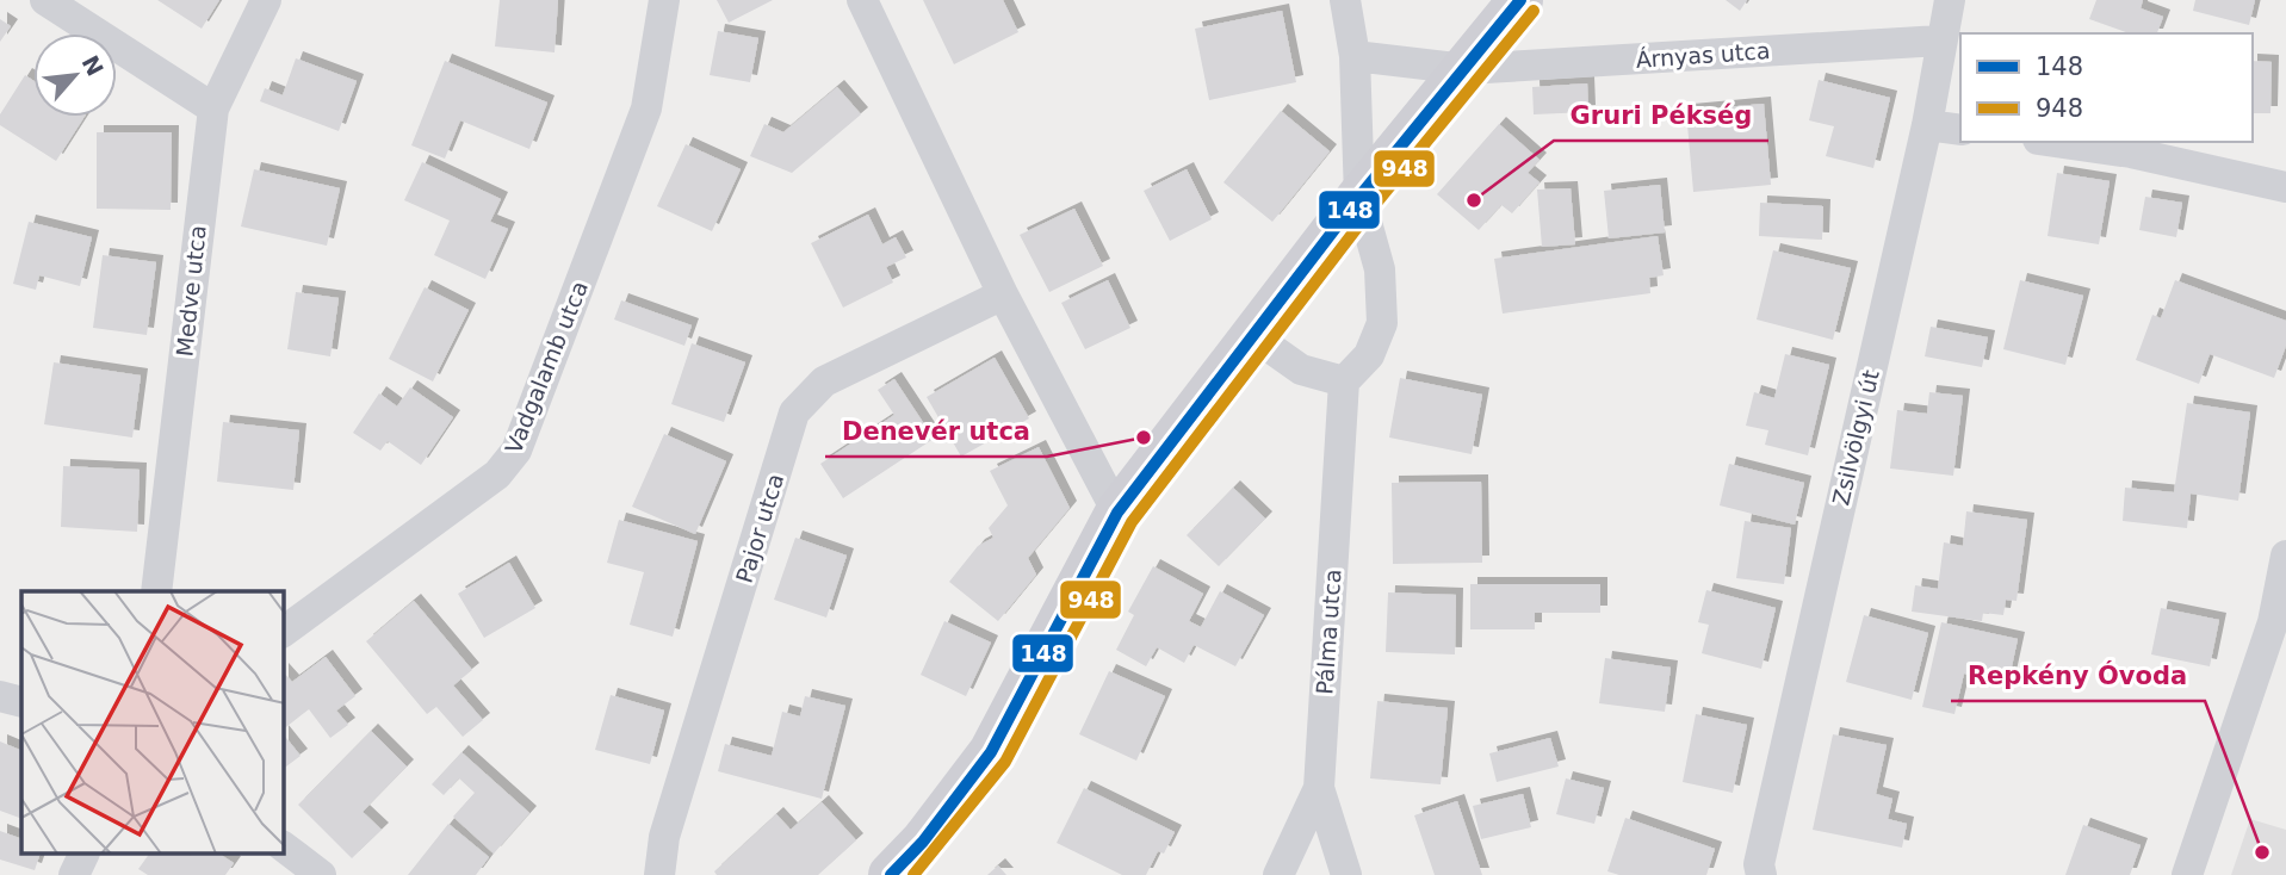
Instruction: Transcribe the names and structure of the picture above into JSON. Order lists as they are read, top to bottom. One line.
{"streets":{"street":["Árnyas utca","Medve utca","Vadgalamb utca","Zsilvölgyi út","Pajor utca","Pálma utca"]},"crossings":[["Árnyas utca","Zsilvölgyi út"]],"places":["Gruri Pékség","Denevér utca","Repkény Óvoda"],"lines":["transit line 148","transit line 948"],"legend":["148","948"],"north":"top right"}
